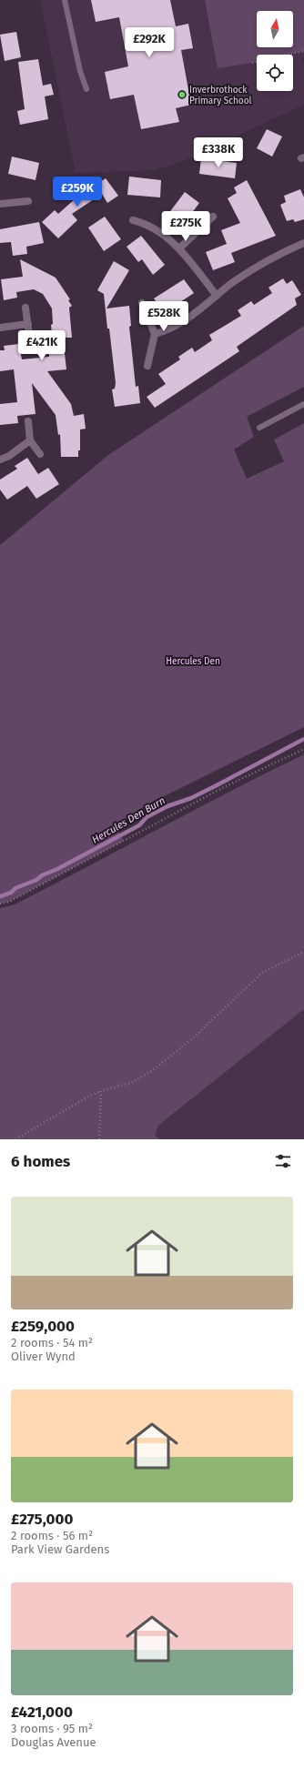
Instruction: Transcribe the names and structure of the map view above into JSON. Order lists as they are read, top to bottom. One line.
{"water":["Hercules Den Burn"],"parks":["Hercules Den"],"places":["Inverbrothock Primary School"],"north":"top","page":{"price":["£292K","£338K","£259K","£275K","£528K","£421K"],"heading":"6 homes","list":[{"name":"£259,000","note":"2 rooms · 54 m² · Oliver Wynd"},{"name":"£275,000","note":"2 rooms · 56 m² · Park View Gardens"},{"name":"£421,000","note":"3 rooms · 95 m² · Douglas Avenue"}]}}
